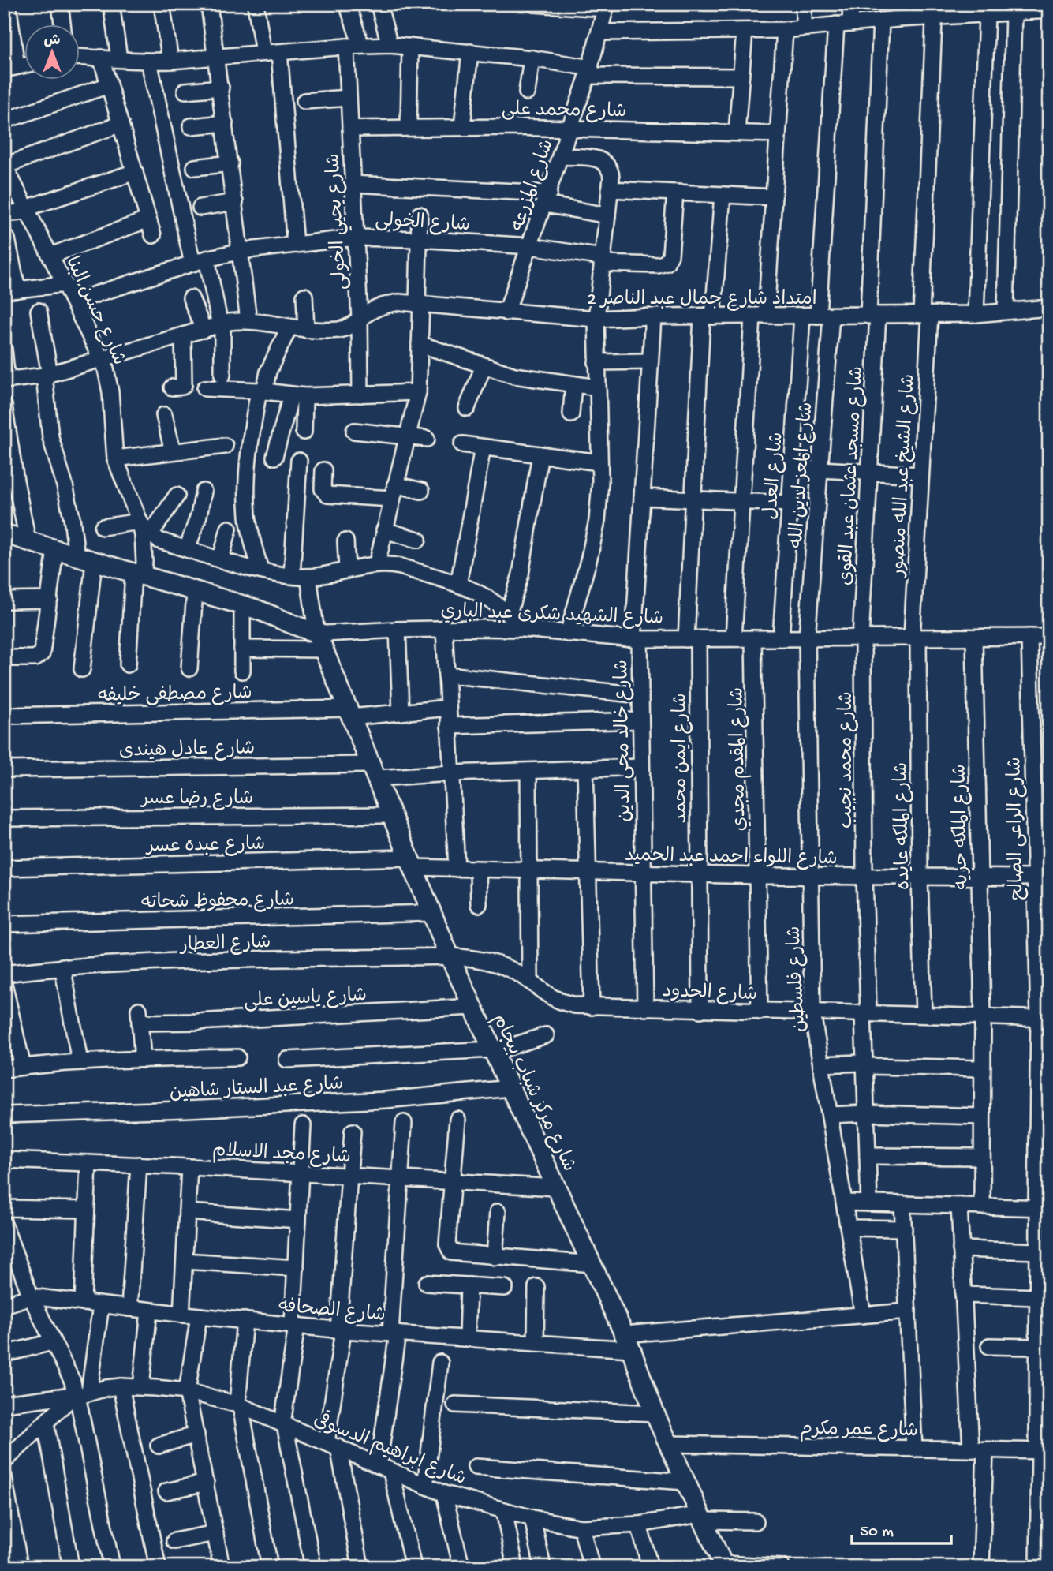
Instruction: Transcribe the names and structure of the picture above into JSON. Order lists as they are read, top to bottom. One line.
{"streets":{"main road":["شارع الشهيد شكرى عبد الباري","شارع مركز شباب بيجام"],"street":["شارع محمد على","شارع المزرعه","شارع الخولى","شارع يحيي الخولى","امتداد شارع جمال عبد الناصر 2","شارع حسن البنا","شارع المعز لدين الله","شارع الشيخ عبد الله منصور","شارع العدل","شارع مسجد عثمان عبد القوى","شارع مصطفى خليفه","شارع خالد محى الدين","شارع عادل هيندى","شارع ايمن محمد","شارع المقدم مجدي","شارع محمد نجيب","شارع رضا عسر","شارع الملكه عايده","شارع الملكه حريه","شارع الراعى الصالح","شارع عبده عسر","شارع اللواء احمد عبد الحميد","شارع محفوظ شحاته","شارع العطار","شارع فلسطين","شارع الحدود","شارع ياسين على","شارع عبد الستار شاهين","شارع مجد الاسلام","شارع الصحافه","شارع عمر مكرم","شارع ابراهيم الدسوقى"]},"crossings":[["شارع محمد على","شارع المزرعه"],["شارع محمد على","شارع يحيي الخولى"],["شارع المزرعه","شارع الخولى"],["شارع المزرعه","امتداد شارع جمال عبد الناصر 2"],["شارع الخولى","شارع يحيي الخولى"],["شارع الخولى","شارع حسن البنا"],["شارع يحيي الخولى","امتداد شارع جمال عبد الناصر 2"],["امتداد شارع جمال عبد الناصر 2","شارع حسن البنا"],["امتداد شارع جمال عبد الناصر 2","شارع المعز لدين الله"],["امتداد شارع جمال عبد الناصر 2","شارع الشيخ عبد الله منصور"],["امتداد شارع جمال عبد الناصر 2","شارع العدل"],["امتداد شارع جمال عبد الناصر 2","شارع مسجد عثمان عبد القوى"],["امتداد شارع جمال عبد الناصر 2","شارع خالد محى الدين"],["امتداد شارع جمال عبد الناصر 2","شارع ايمن محمد"],["شارع حسن البنا","شارع الشهيد شكرى عبد الباري"],["شارع المعز لدين الله","شارع الشهيد شكرى عبد الباري"],["شارع المعز لدين الله","شارع فلسطين"],["شارع الشيخ عبد الله منصور","شارع الشهيد شكرى عبد الباري"],["شارع الشيخ عبد الله منصور","شارع الملكه عايده"],["شارع العدل","شارع الشهيد شكرى عبد الباري"],["شارع مسجد عثمان عبد القوى","شارع الشهيد شكرى عبد الباري"],["شارع مسجد عثمان عبد القوى","شارع محمد نجيب"],["شارع الشهيد شكرى عبد الباري","شارع خالد محى الدين"],["شارع الشهيد شكرى عبد الباري","شارع ايمن محمد"],["شارع الشهيد شكرى عبد الباري","شارع المقدم مجدي"],["شارع الشهيد شكرى عبد الباري","شارع محمد نجيب"],["شارع الشهيد شكرى عبد الباري","شارع الملكه عايده"],["شارع الشهيد شكرى عبد الباري","شارع الملكه حريه"],["شارع الشهيد شكرى عبد الباري","شارع الراعى الصالح"],["شارع الشهيد شكرى عبد الباري","شارع فلسطين"],["شارع الشهيد شكرى عبد الباري","شارع مركز شباب بيجام"],["شارع مصطفى خليفه","شارع مركز شباب بيجام"],["شارع خالد محى الدين","شارع عادل هيندى"],["شارع خالد محى الدين","شارع اللواء احمد عبد الحميد"],["شارع خالد محى الدين","شارع الحدود"],["شارع عادل هيندى","شارع مركز شباب بيجام"],["شارع ايمن محمد","شارع اللواء احمد عبد الحميد"],["شارع ايمن محمد","شارع الحدود"],["شارع المقدم مجدي","شارع اللواء احمد عبد الحميد"],["شارع المقدم مجدي","شارع الحدود"],["شارع محمد نجيب","شارع اللواء احمد عبد الحميد"],["شارع محمد نجيب","شارع الحدود"],["شارع رضا عسر","شارع مركز شباب بيجام"],["شارع الملكه عايده","شارع اللواء احمد عبد الحميد"],["شارع الملكه عايده","شارع الحدود"],["شارع الملكه حريه","شارع اللواء احمد عبد الحميد"],["شارع الملكه حريه","شارع الحدود"],["شارع الراعى الصالح","شارع اللواء احمد عبد الحميد"],["شارع الراعى الصالح","شارع الحدود"],["شارع الراعى الصالح","شارع عمر مكرم"],["شارع عبده عسر","شارع اللواء احمد عبد الحميد"],["شارع عبده عسر","شارع مركز شباب بيجام"],["شارع اللواء احمد عبد الحميد","شارع فلسطين"],["شارع اللواء احمد عبد الحميد","شارع مركز شباب بيجام"],["شارع محفوظ شحاته","شارع مركز شباب بيجام"],["شارع العطار","شارع الحدود"],["شارع العطار","شارع مركز شباب بيجام"],["شارع فلسطين","شارع الحدود"],["شارع فلسطين","شارع الصحافه"],["شارع الحدود","شارع مركز شباب بيجام"],["شارع ياسين على","شارع مركز شباب بيجام"],["شارع عبد الستار شاهين","شارع مركز شباب بيجام"],["شارع مركز شباب بيجام","شارع مجد الاسلام"],["شارع مركز شباب بيجام","شارع الصحافه"],["شارع مركز شباب بيجام","شارع عمر مكرم"],["شارع مركز شباب بيجام","شارع ابراهيم الدسوقى"]],"scale_bar":"50 m","north":"top"}
